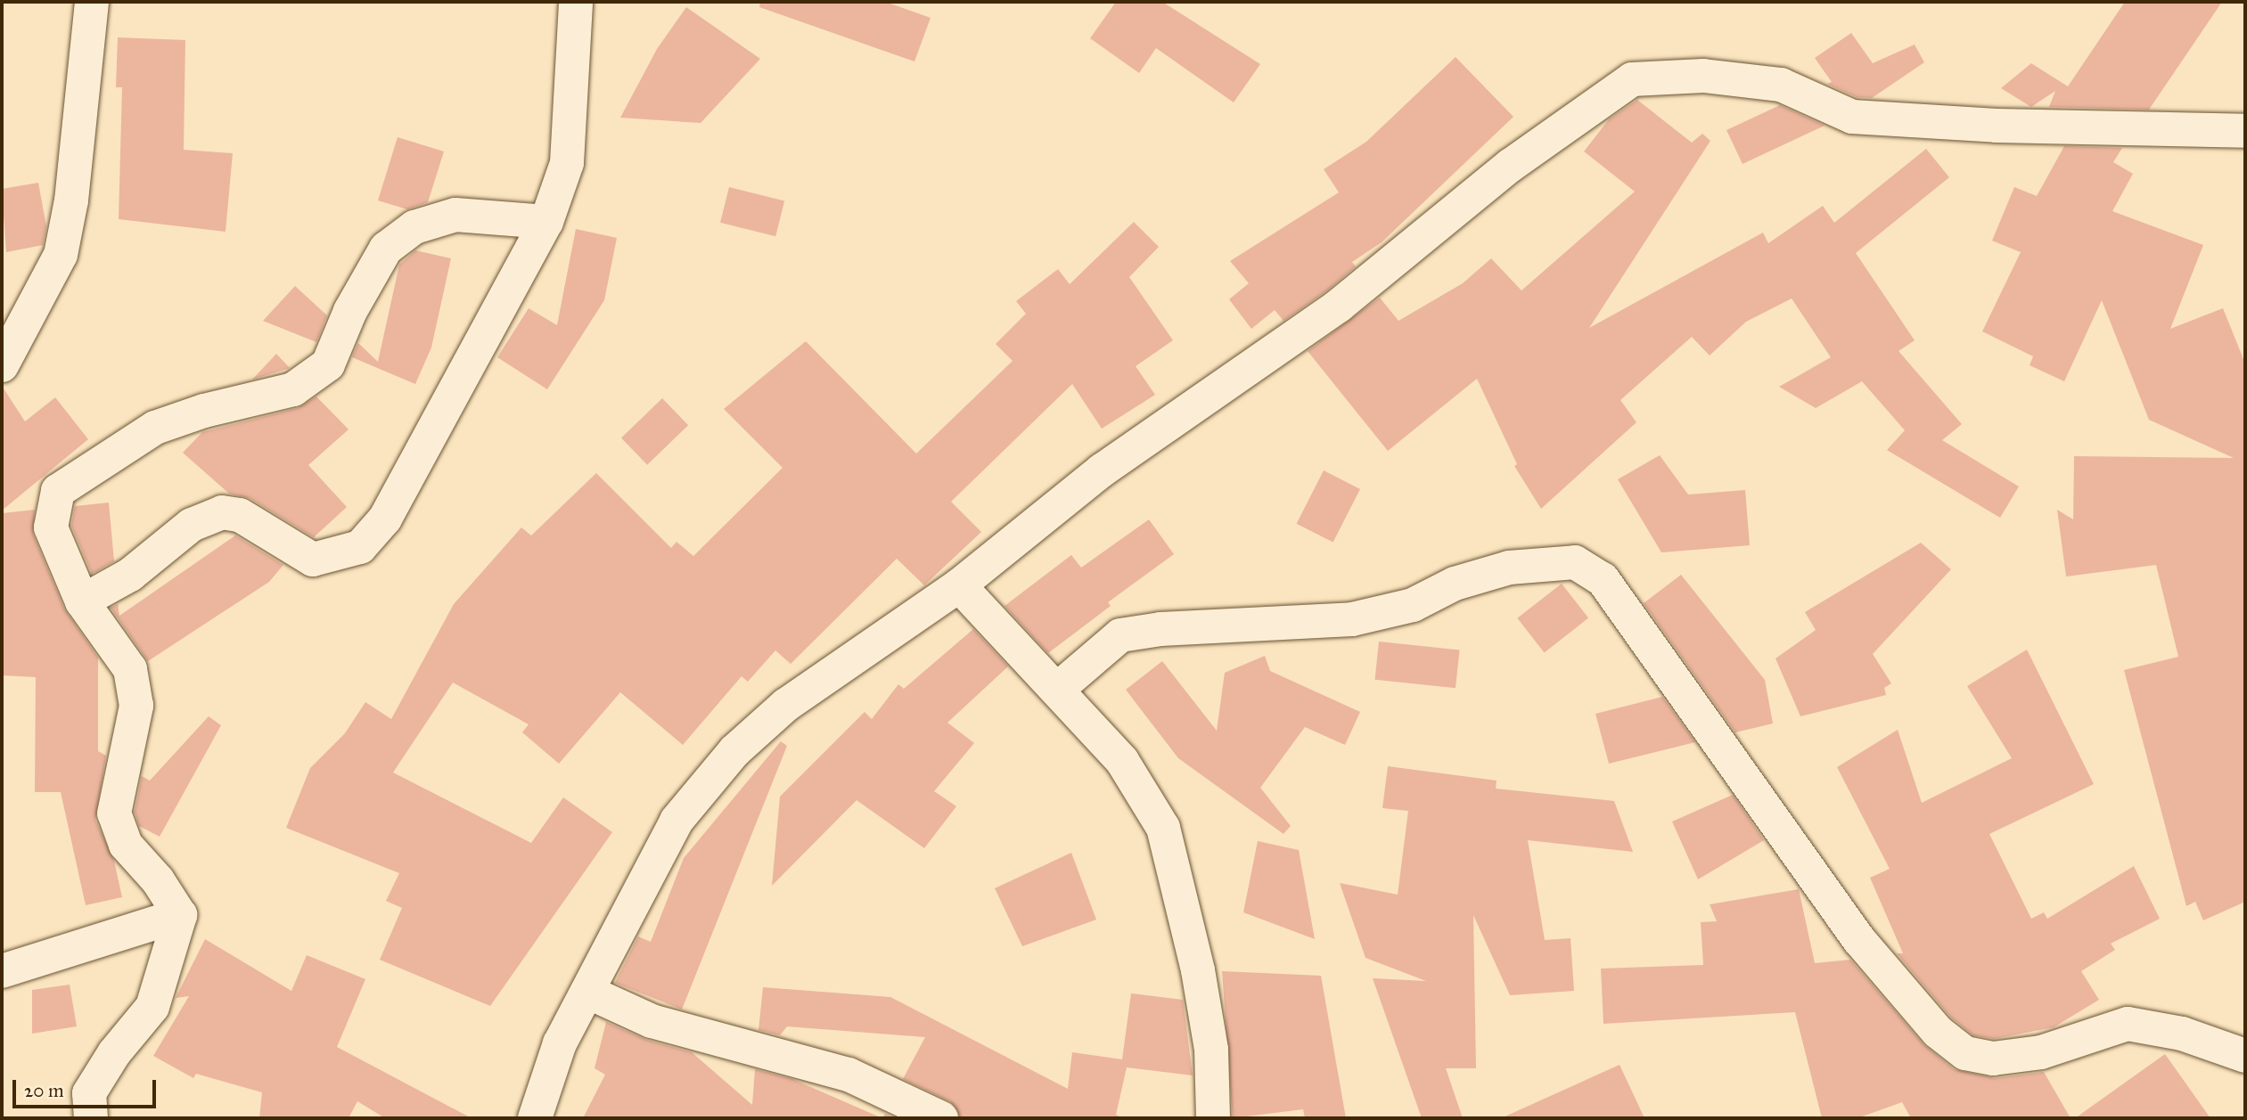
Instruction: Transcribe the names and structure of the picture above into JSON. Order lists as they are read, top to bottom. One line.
{"scale_bar":"20 m"}
